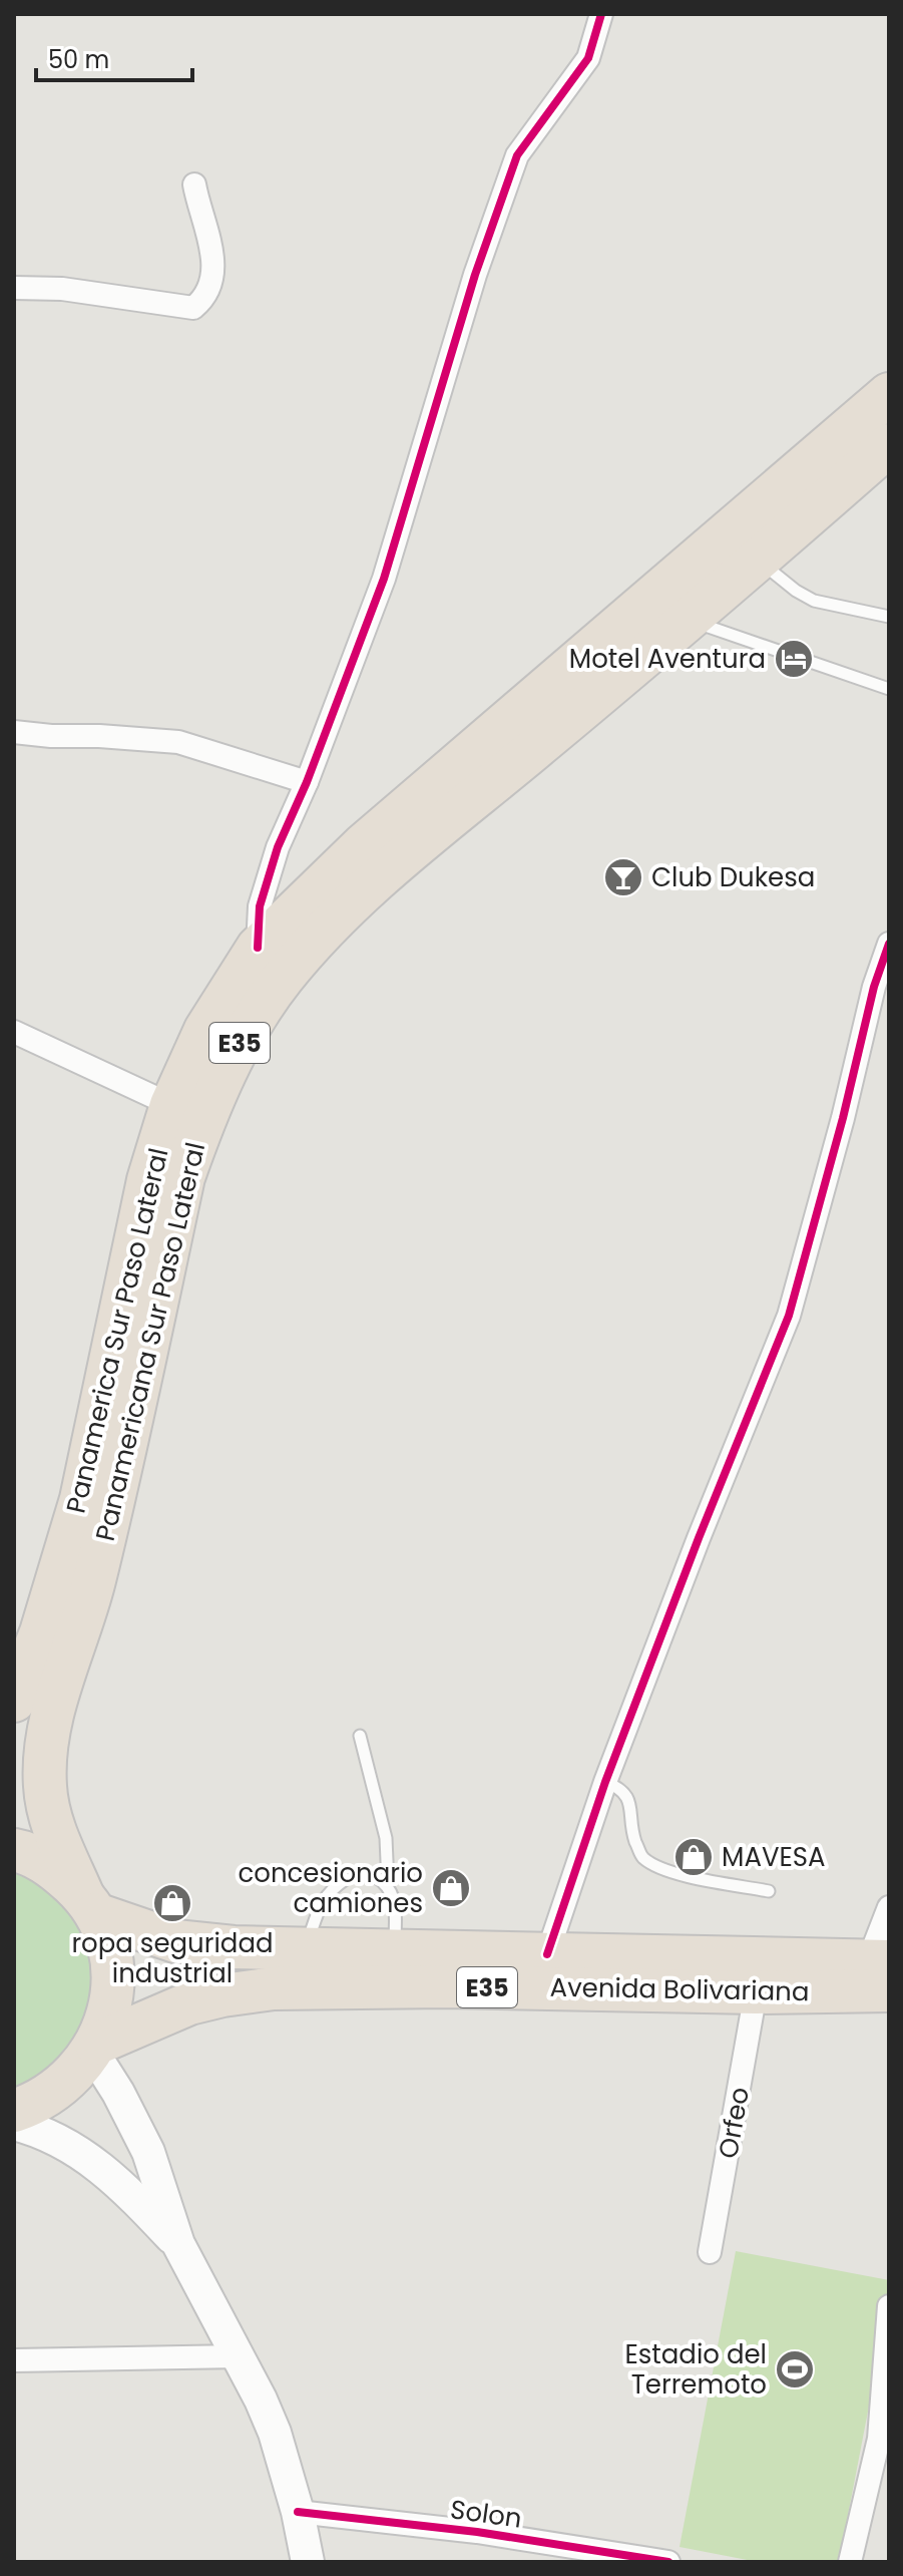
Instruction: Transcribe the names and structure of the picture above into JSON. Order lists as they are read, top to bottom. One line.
{"streets":{"highway":["E35","Panamerica Sur Paso Lateral","Panamericana Sur Paso Lateral","Avenida Bolivariana"],"street":["Orfeo","Solon"]},"crossings":[["E35","Panamericana Sur Paso Lateral"],["E35","Avenida Bolivariana"],["Panamericana Sur Paso Lateral","Avenida Bolivariana"],["Avenida Bolivariana","Orfeo"]],"places":{"hotel":["Motel Aventura"],"bar":["Club Dukesa"],"shop":["MAVESA","concesionario camiones","ropa seguridad industrial"],"sports":["Estadio del Terremoto"]},"scale_bar":"50 m"}
